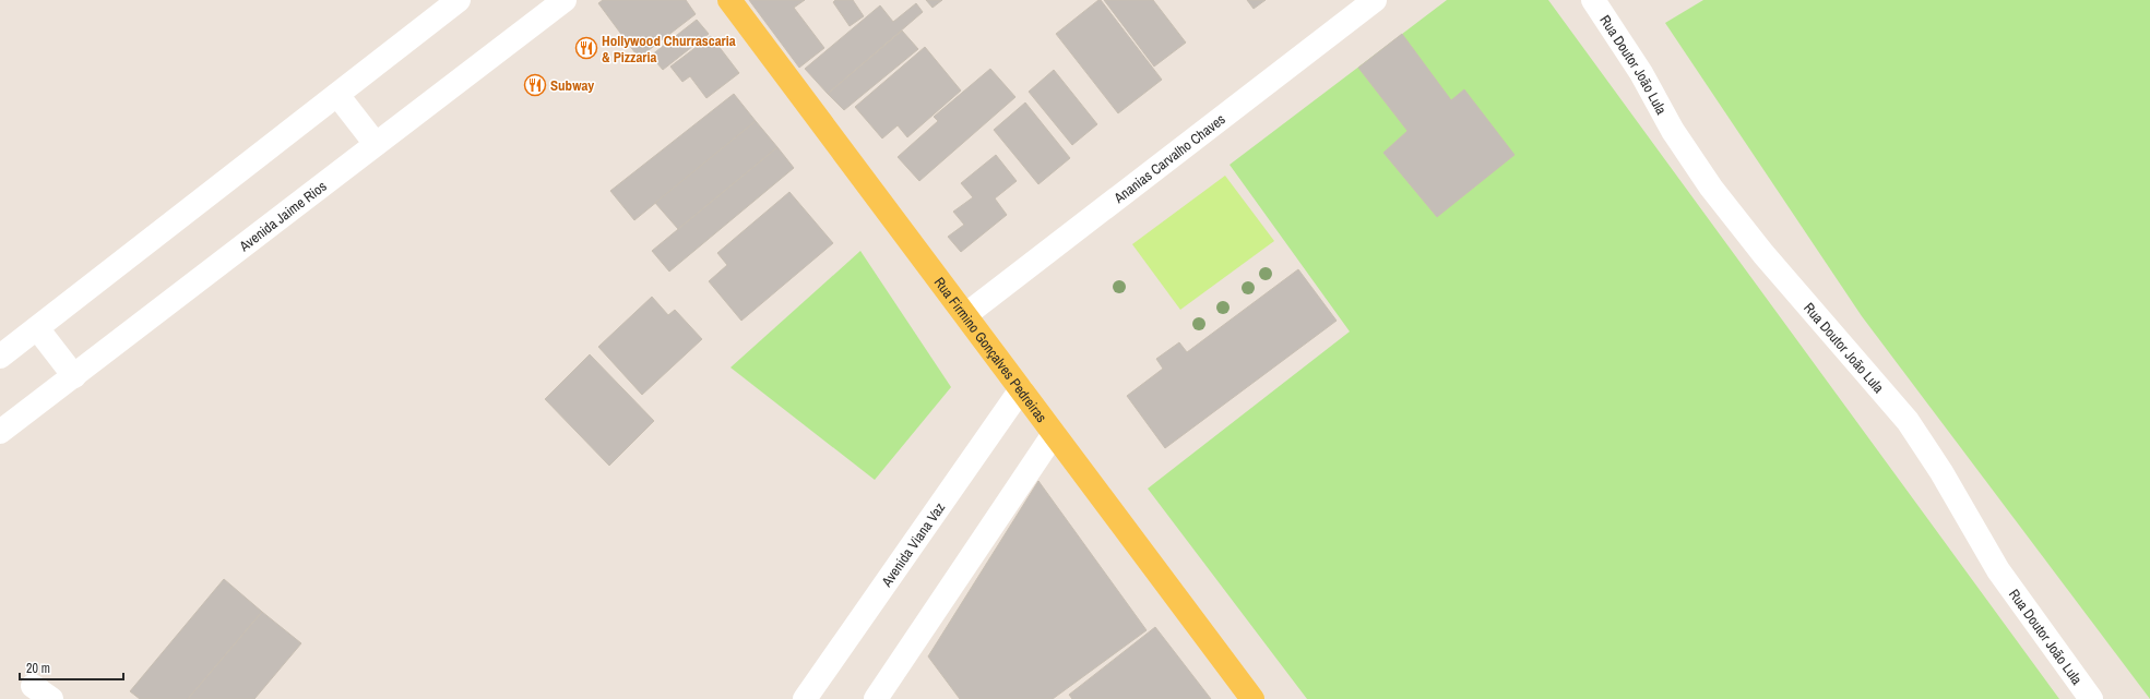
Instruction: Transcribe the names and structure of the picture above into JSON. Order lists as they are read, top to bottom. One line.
{"streets":{"main road":["Rua Firmino Gonçalves Pedreiras"],"street":["Rua Doutor João Lula","Ananias Carvalho Chaves","Avenida Jaime Rios","Avenida Viana Vaz"]},"crossings":[["Ananias Carvalho Chaves","Rua Firmino Gonçalves Pedreiras"],["Rua Firmino Gonçalves Pedreiras","Avenida Viana Vaz"]],"places":{"restaurant":["Hollywood Churrascaria & Pizzaria","Subway"]},"scale_bar":"20 m"}
